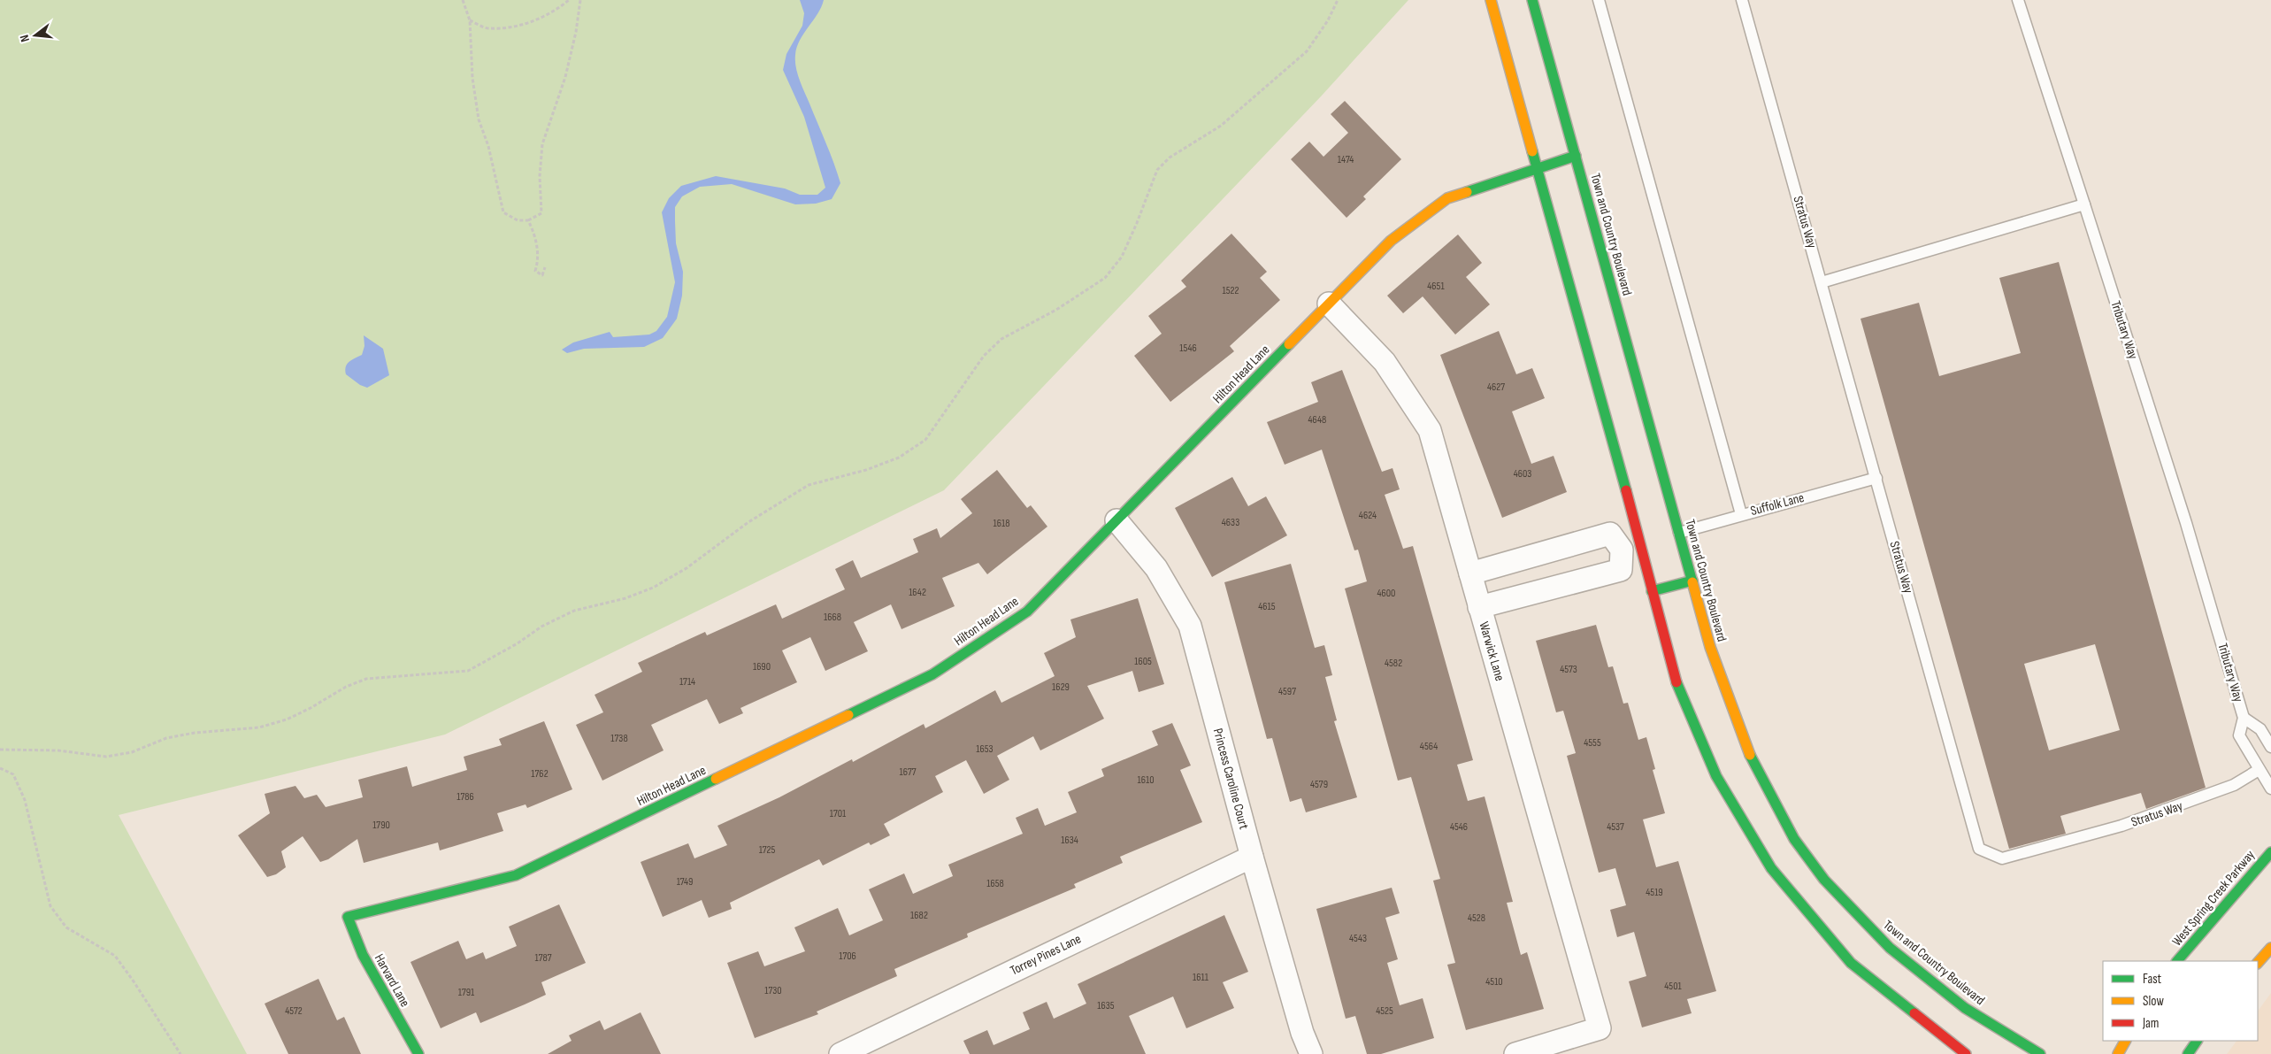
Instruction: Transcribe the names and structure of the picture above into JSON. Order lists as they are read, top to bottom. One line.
{"streets":{"main road":["Town and Country Boulevard","Hilton Head Lane","West Spring Creek Parkway","Harvard Lane"],"street":["Warwick Lane","Princess Caroline Court","Torrey Pines Lane"],"lane":["Stratus Way","Tributary Way","Suffolk Lane"]},"crossings":[["Stratus Way","Tributary Way"],["Stratus Way","Suffolk Lane"],["Town and Country Boulevard","Hilton Head Lane"],["Town and Country Boulevard","Suffolk Lane"],["Hilton Head Lane","Warwick Lane"],["Hilton Head Lane","Princess Caroline Court"],["Hilton Head Lane","Harvard Lane"],["Princess Caroline Court","Torrey Pines Lane"]],"house_numbers":["1474","4651","1522","1546","4627","4648","4603","4624","4633","1618","1642","4600","4615","1668","1605","4582","1690","4573","1714","1629","4597","1738","4555","4564","1653","1677","1762","1610","4579","1786","1701","1790","4546","4537","1634","1725","1749","1658","4519","1682","4528","4543","1706","1787","1611","4510","4501","1730","1791","1635","4572","4525"],"legend":["Fast","Slow","Jam"],"north":"left"}
